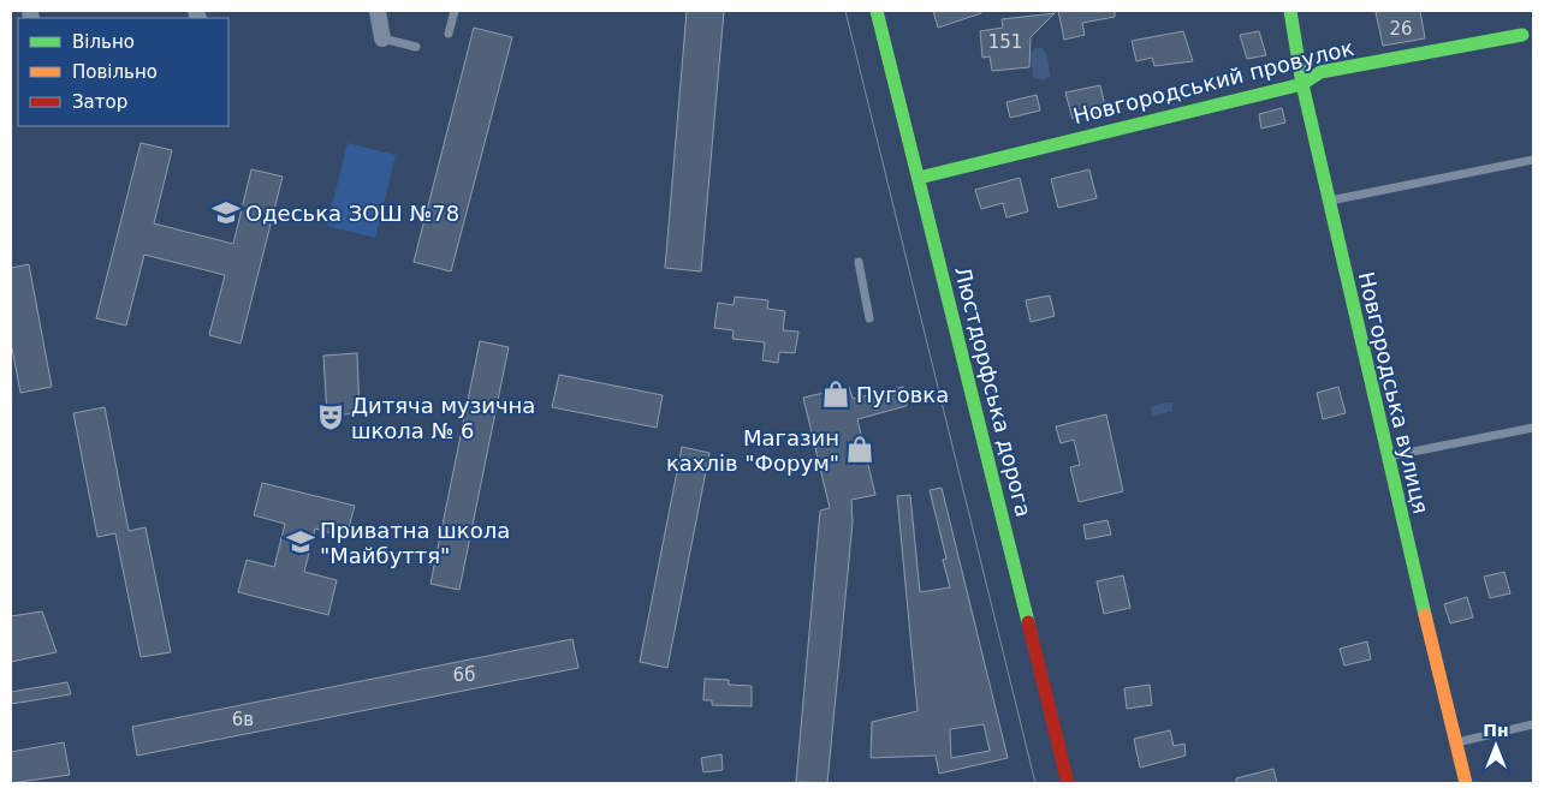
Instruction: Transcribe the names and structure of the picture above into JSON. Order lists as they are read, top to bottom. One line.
{"streets":{"street":["Новгородський провулок","Люстдорфська дорога","Новгородська вулиця"]},"crossings":[["Новгородський провулок","Люстдорфська дорога"],["Новгородський провулок","Новгородська вулиця"]],"places":{"school or university":["Одеська ЗОШ №78","Приватна школа \"Майбуття\""],"shop":["Пуговка","Магазин кахлів \"Форум\""],"theatre":["Дитяча музична школа № 6"]},"house_numbers":["26","151","6б","6в"],"legend":["Вільно","Повільно","Затор"],"north":"top"}
